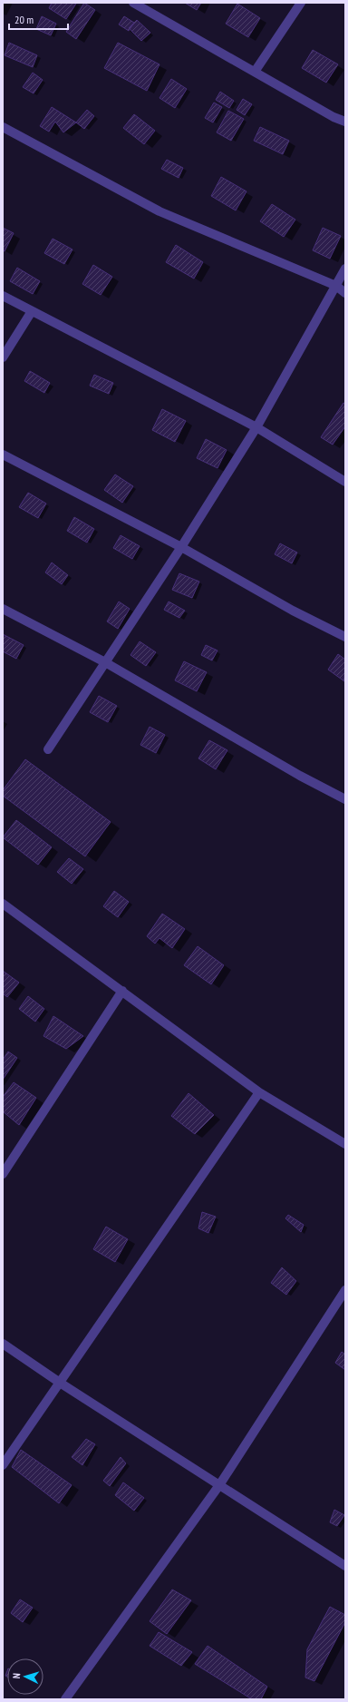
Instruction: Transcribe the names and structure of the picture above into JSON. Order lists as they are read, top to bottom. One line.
{"scale_bar":"20 m","north":"left"}
